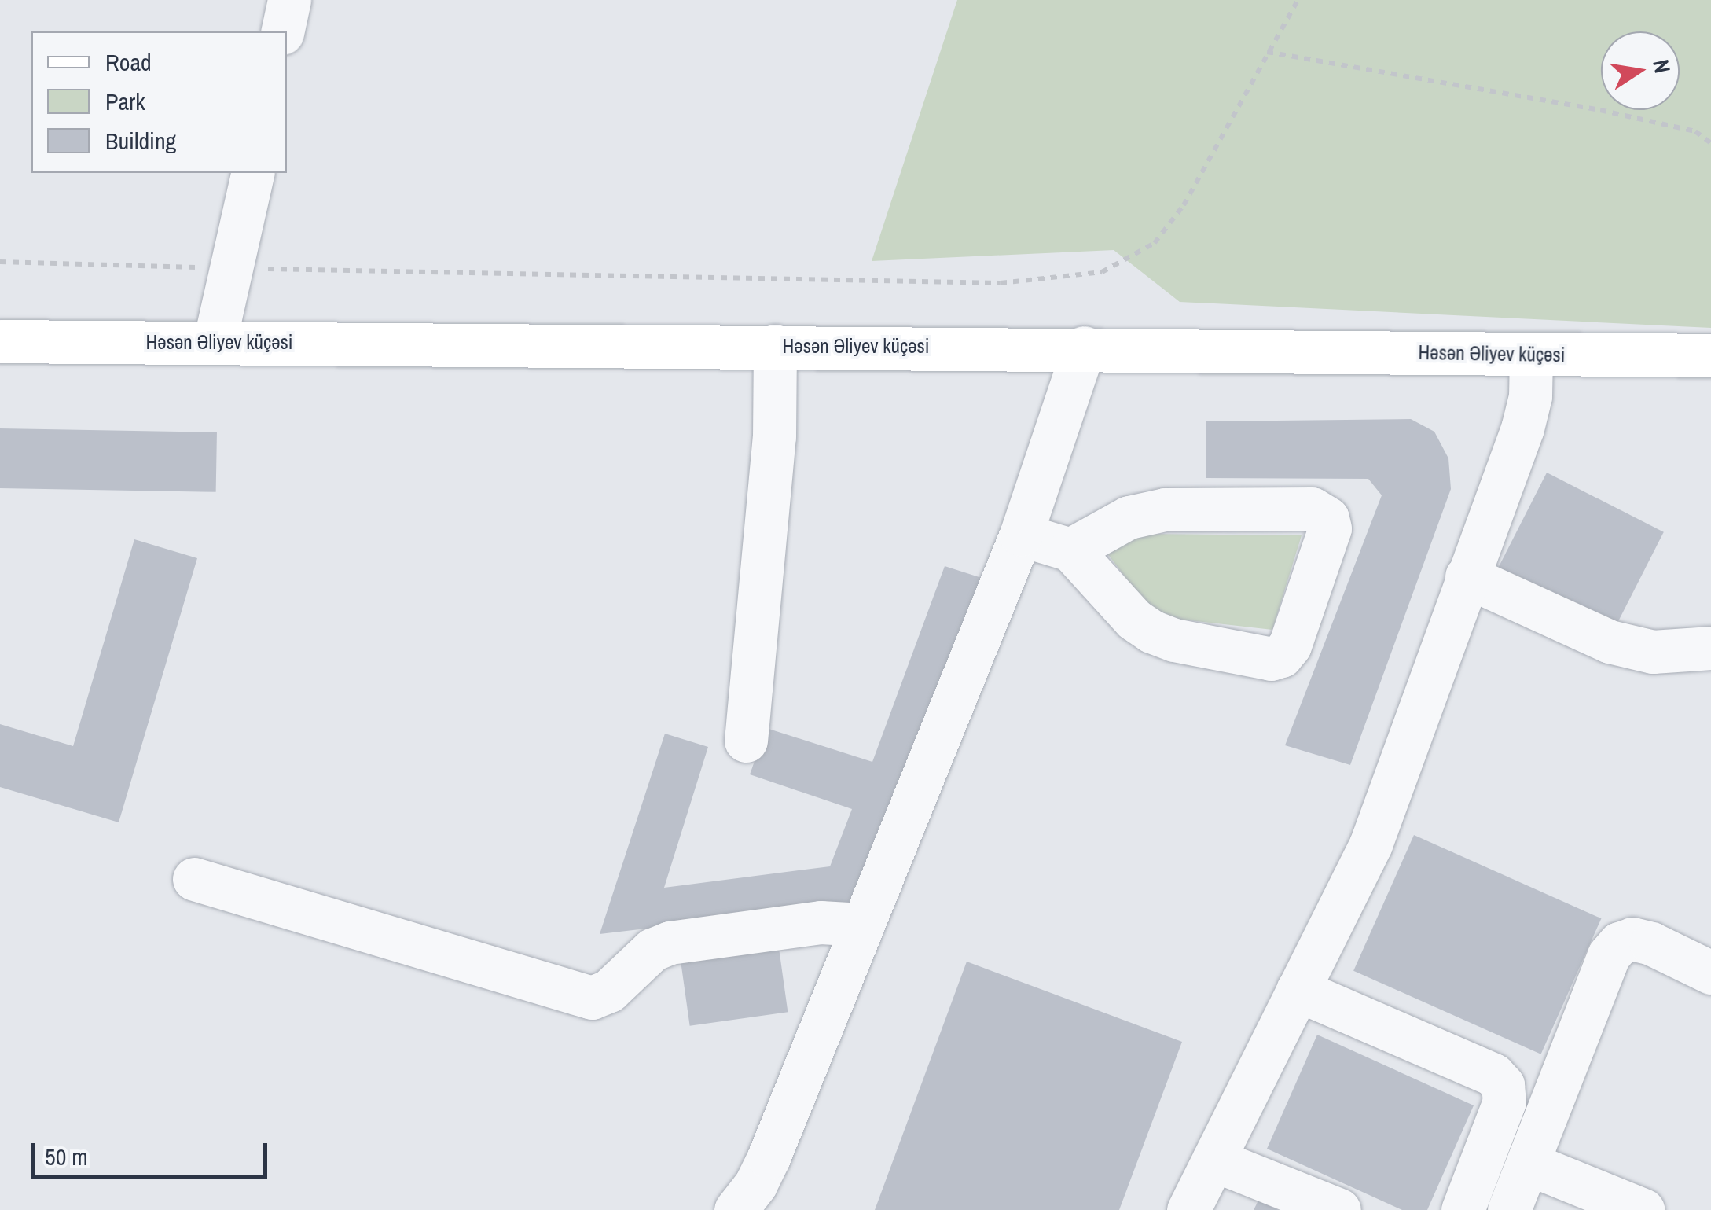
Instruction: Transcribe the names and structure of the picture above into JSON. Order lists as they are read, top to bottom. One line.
{"streets":{"main road":["Həsən Əliyev küçəsi"]},"legend":["Road","Park","Building"],"scale_bar":"50 m","north":"right"}
